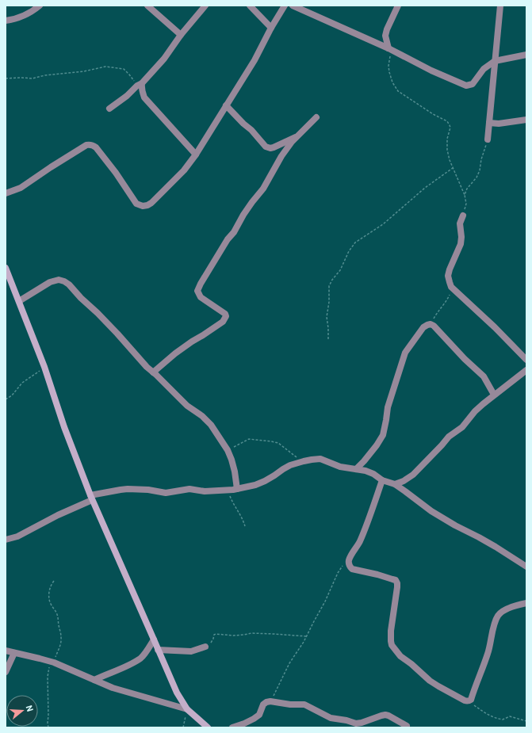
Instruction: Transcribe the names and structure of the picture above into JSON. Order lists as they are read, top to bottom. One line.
{"north":"right"}
